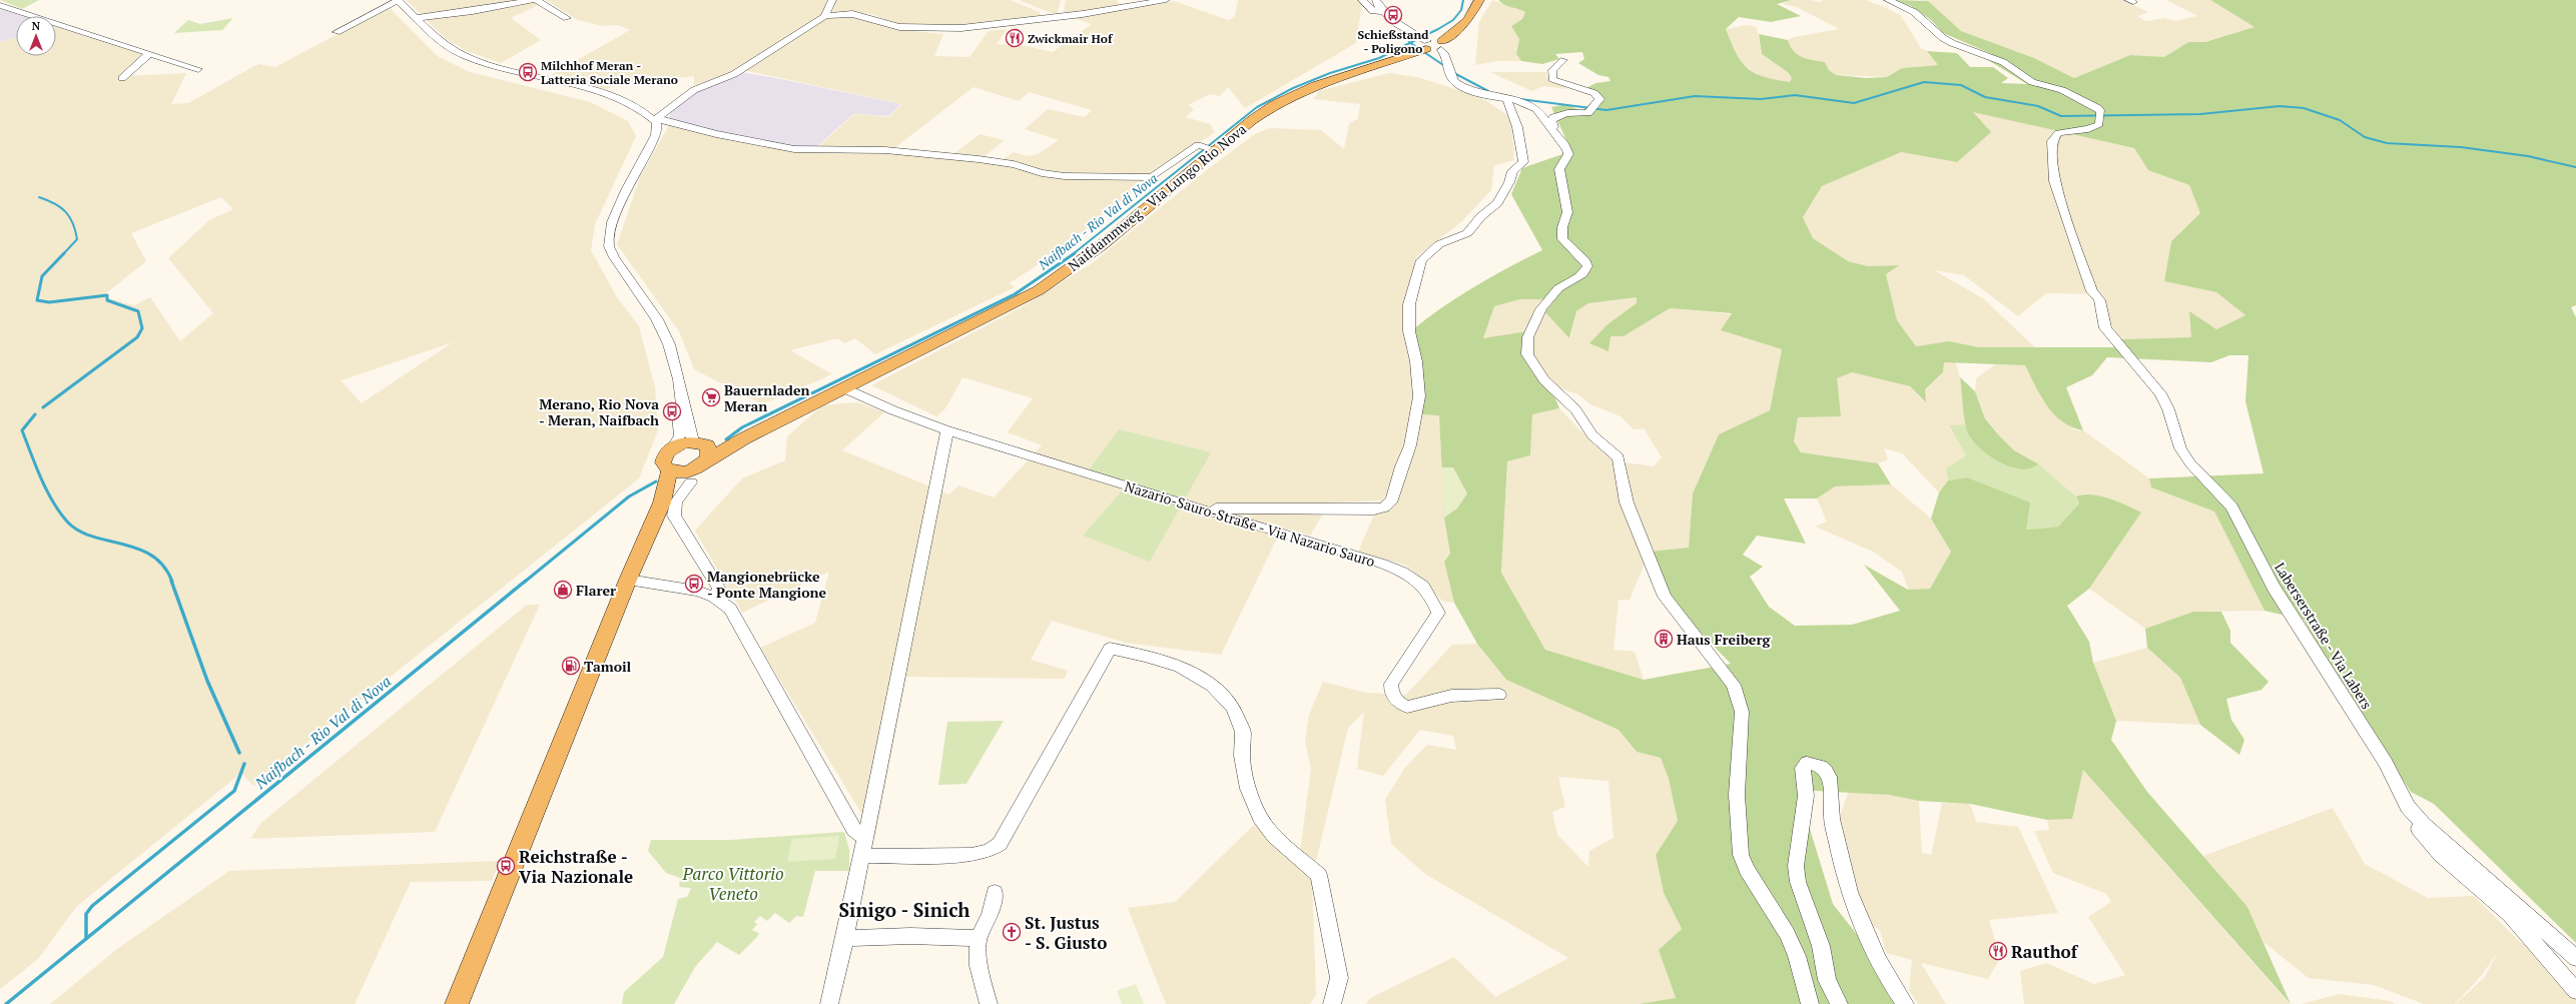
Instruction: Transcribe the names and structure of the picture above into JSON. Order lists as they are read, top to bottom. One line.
{"streets":{"main road":["Naifdammweg - Via Lungo Rio Nova"],"street":["Nazario-Sauro-Straße - Via Nazario Sauro","Laberserstraße - Via Labers"]},"crossings":[["Naifdammweg - Via Lungo Rio Nova","Nazario-Sauro-Straße - Via Nazario Sauro"]],"districts":["Sinigo - Sinich"],"water":["Naifbach - Rio Val di Nova"],"parks":["Parco Vittorio Veneto"],"places":{"bus stop":["Schießstand - Poligono","Milchhof Meran - Latteria Sociale Merano","Merano, Rio Nova - Meran, Naifbach","Mangionebrücke - Ponte Mangione","Reichstraße - Via Nazionale"],"restaurant":["Zwickmair Hof","Rauthof"],"supermarket":["Bauernladen Meran"],"shop":["Flarer"],"building":["Haus Freiberg"],"fuel station":["Tamoil"],"church":["St. Justus - S. Giusto"]},"north":"top"}
